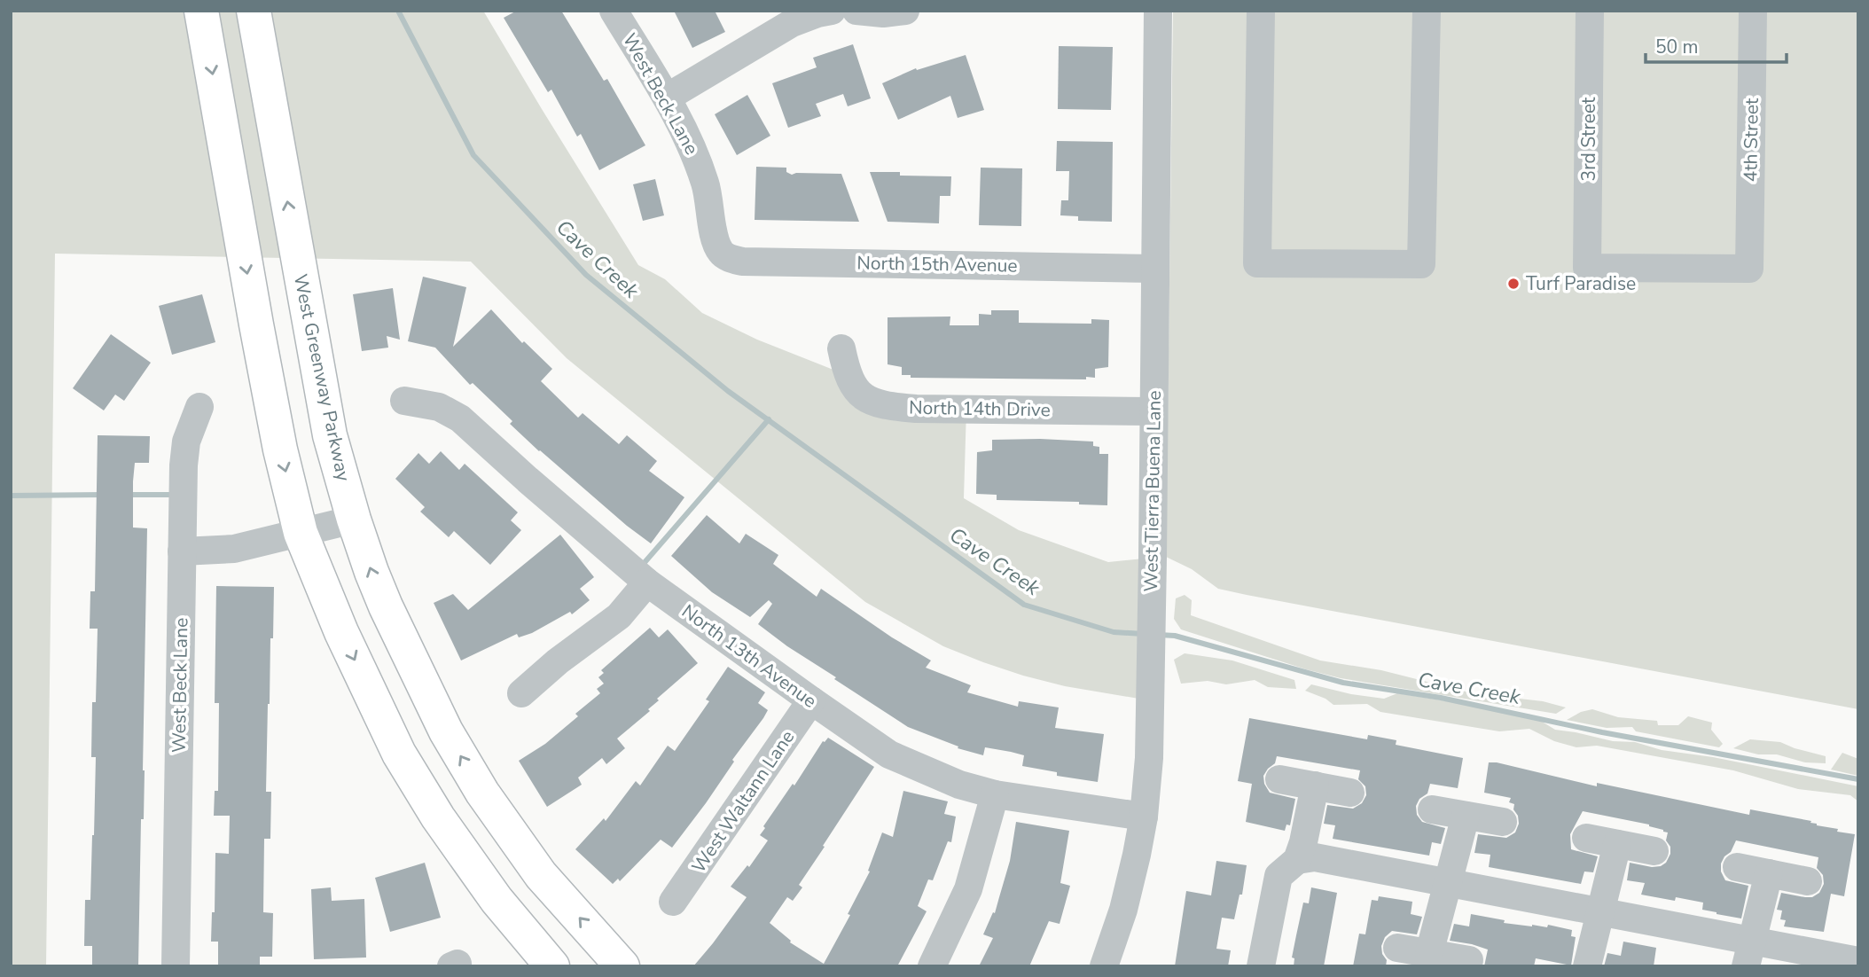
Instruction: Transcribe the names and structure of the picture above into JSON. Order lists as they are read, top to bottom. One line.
{"streets":{"main road":["West Greenway Parkway"],"street":["West Beck Lane","3rd Street","4th Street","North 15th Avenue","North 14th Drive","West Tierra Buena Lane","North 13th Avenue","West Waltann Lane"]},"crossings":[["West Beck Lane","North 15th Avenue"],["3rd Street","4th Street"],["North 15th Avenue","West Tierra Buena Lane"],["North 14th Drive","West Tierra Buena Lane"],["West Tierra Buena Lane","North 13th Avenue"],["North 13th Avenue","West Waltann Lane"]],"water":["Cave Creek"],"places":["Turf Paradise"],"scale_bar":"50 m"}
